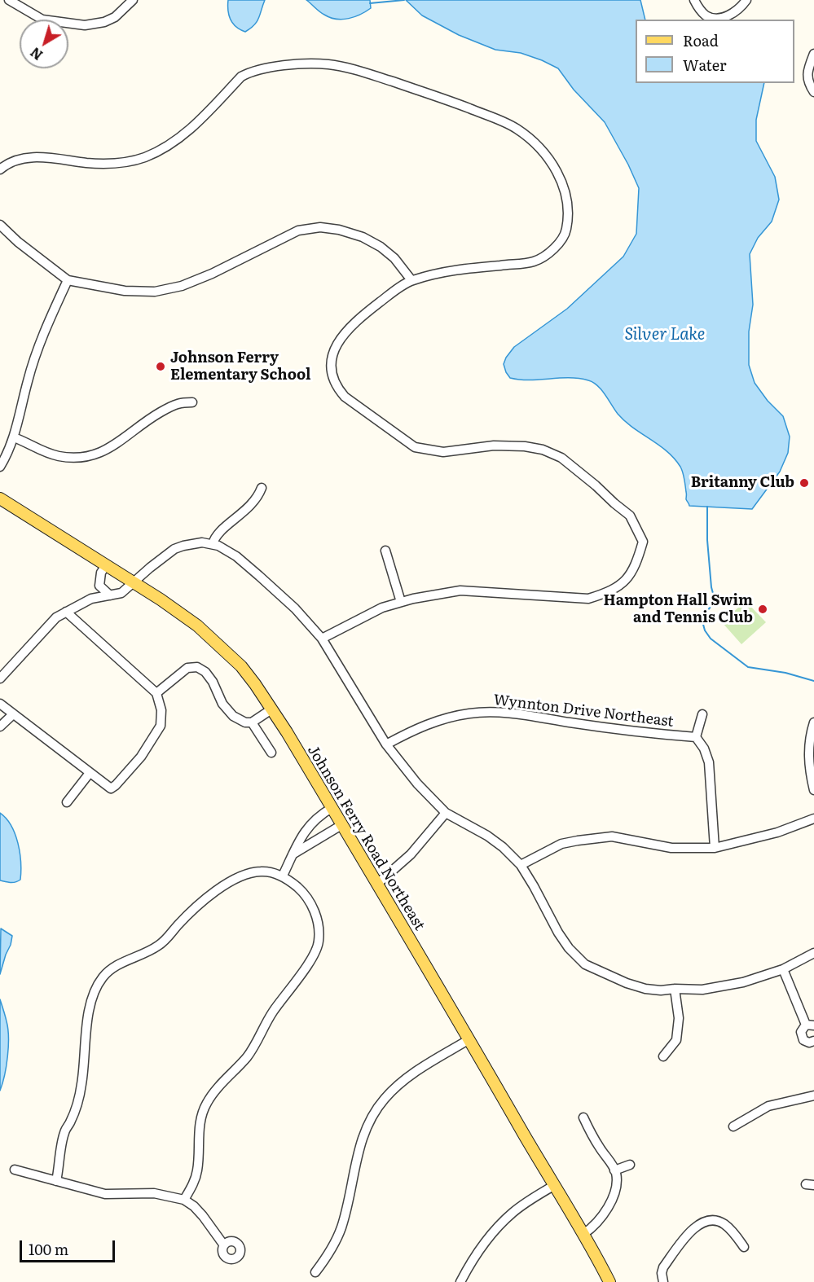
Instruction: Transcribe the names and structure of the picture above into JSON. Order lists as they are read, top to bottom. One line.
{"streets":{"main road":["Johnson Ferry Road Northeast"],"street":["Wynnton Drive Northeast"]},"water":["Silver Lake"],"places":["Johnson Ferry Elementary School","Britanny Club","Hampton Hall Swim and Tennis Club"],"legend":["Road","Water"],"scale_bar":"100 m","north":"bottom left"}
